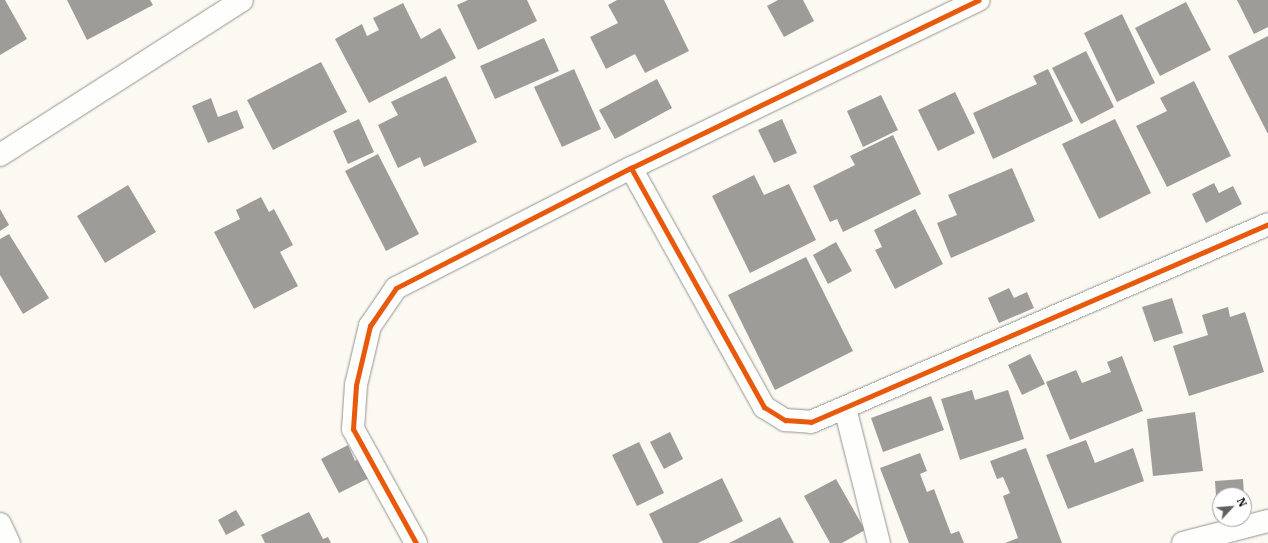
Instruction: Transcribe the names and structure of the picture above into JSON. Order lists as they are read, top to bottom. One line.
{"north":"top right"}
